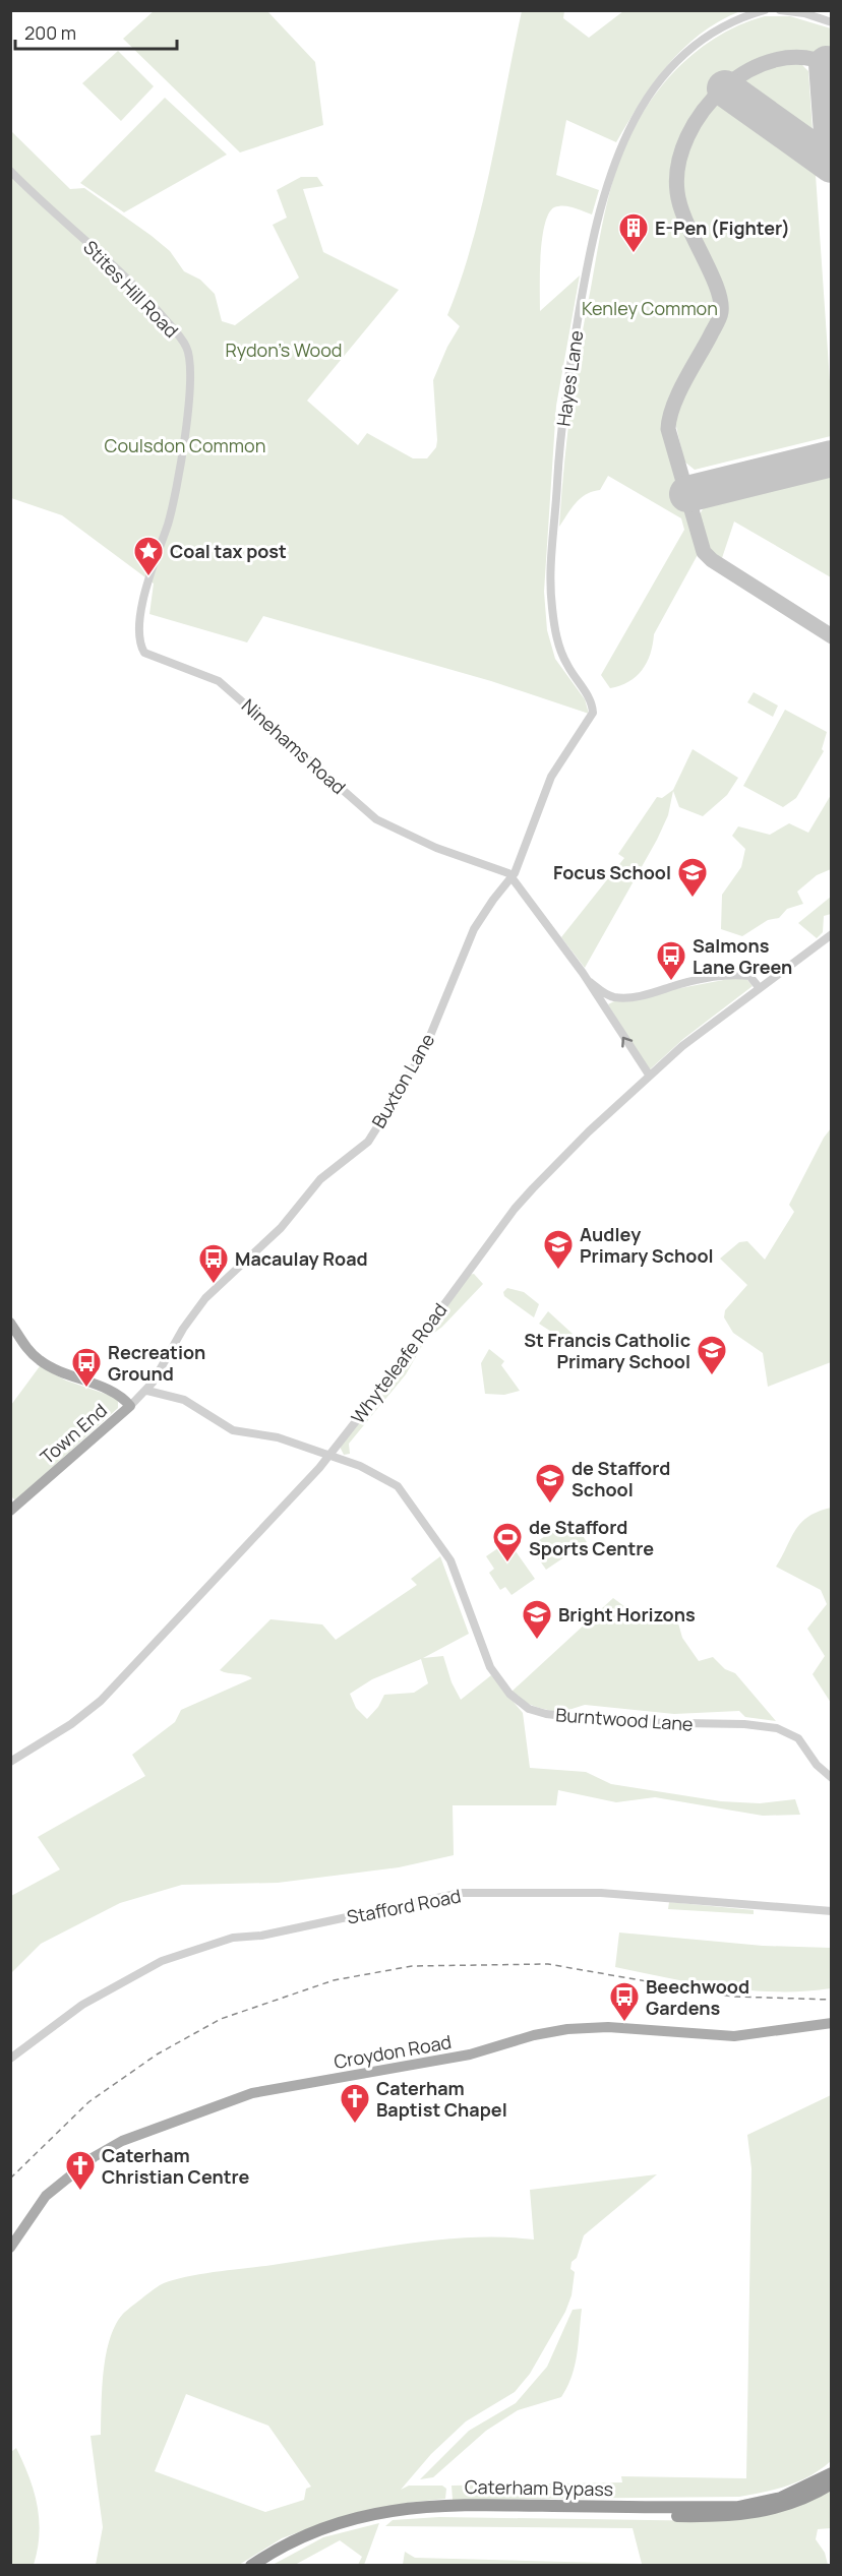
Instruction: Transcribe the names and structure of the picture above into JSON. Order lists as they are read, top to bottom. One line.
{"streets":{"highway":["Caterham Bypass"],"main road":["Town End","Croydon Road"],"street":["Stites Hill Road","Hayes Lane","Ninehams Road","Buxton Lane","Whyteleafe Road","Burntwood Lane","Stafford Road"]},"crossings":[["Stites Hill Road","Ninehams Road"],["Hayes Lane","Buxton Lane"],["Ninehams Road","Buxton Lane"],["Buxton Lane","Town End"],["Buxton Lane","Burntwood Lane"],["Whyteleafe Road","Burntwood Lane"]],"parks":["Kenley Common","Rydon's Wood","Coulsdon Common"],"places":{"building":["E-Pen (Fighter)"],"place":["Coal tax post"],"school or university":["Focus School","Audley Primary School","St Francis Catholic Primary School","de Stafford School","Bright Horizons"],"bus stop":["Salmons Lane Green","Macaulay Road","Recreation Ground","Beechwood Gardens"],"sports":["de Stafford Sports Centre"],"church":["Caterham Baptist Chapel","Caterham Christian Centre"]},"scale_bar":"200 m"}
